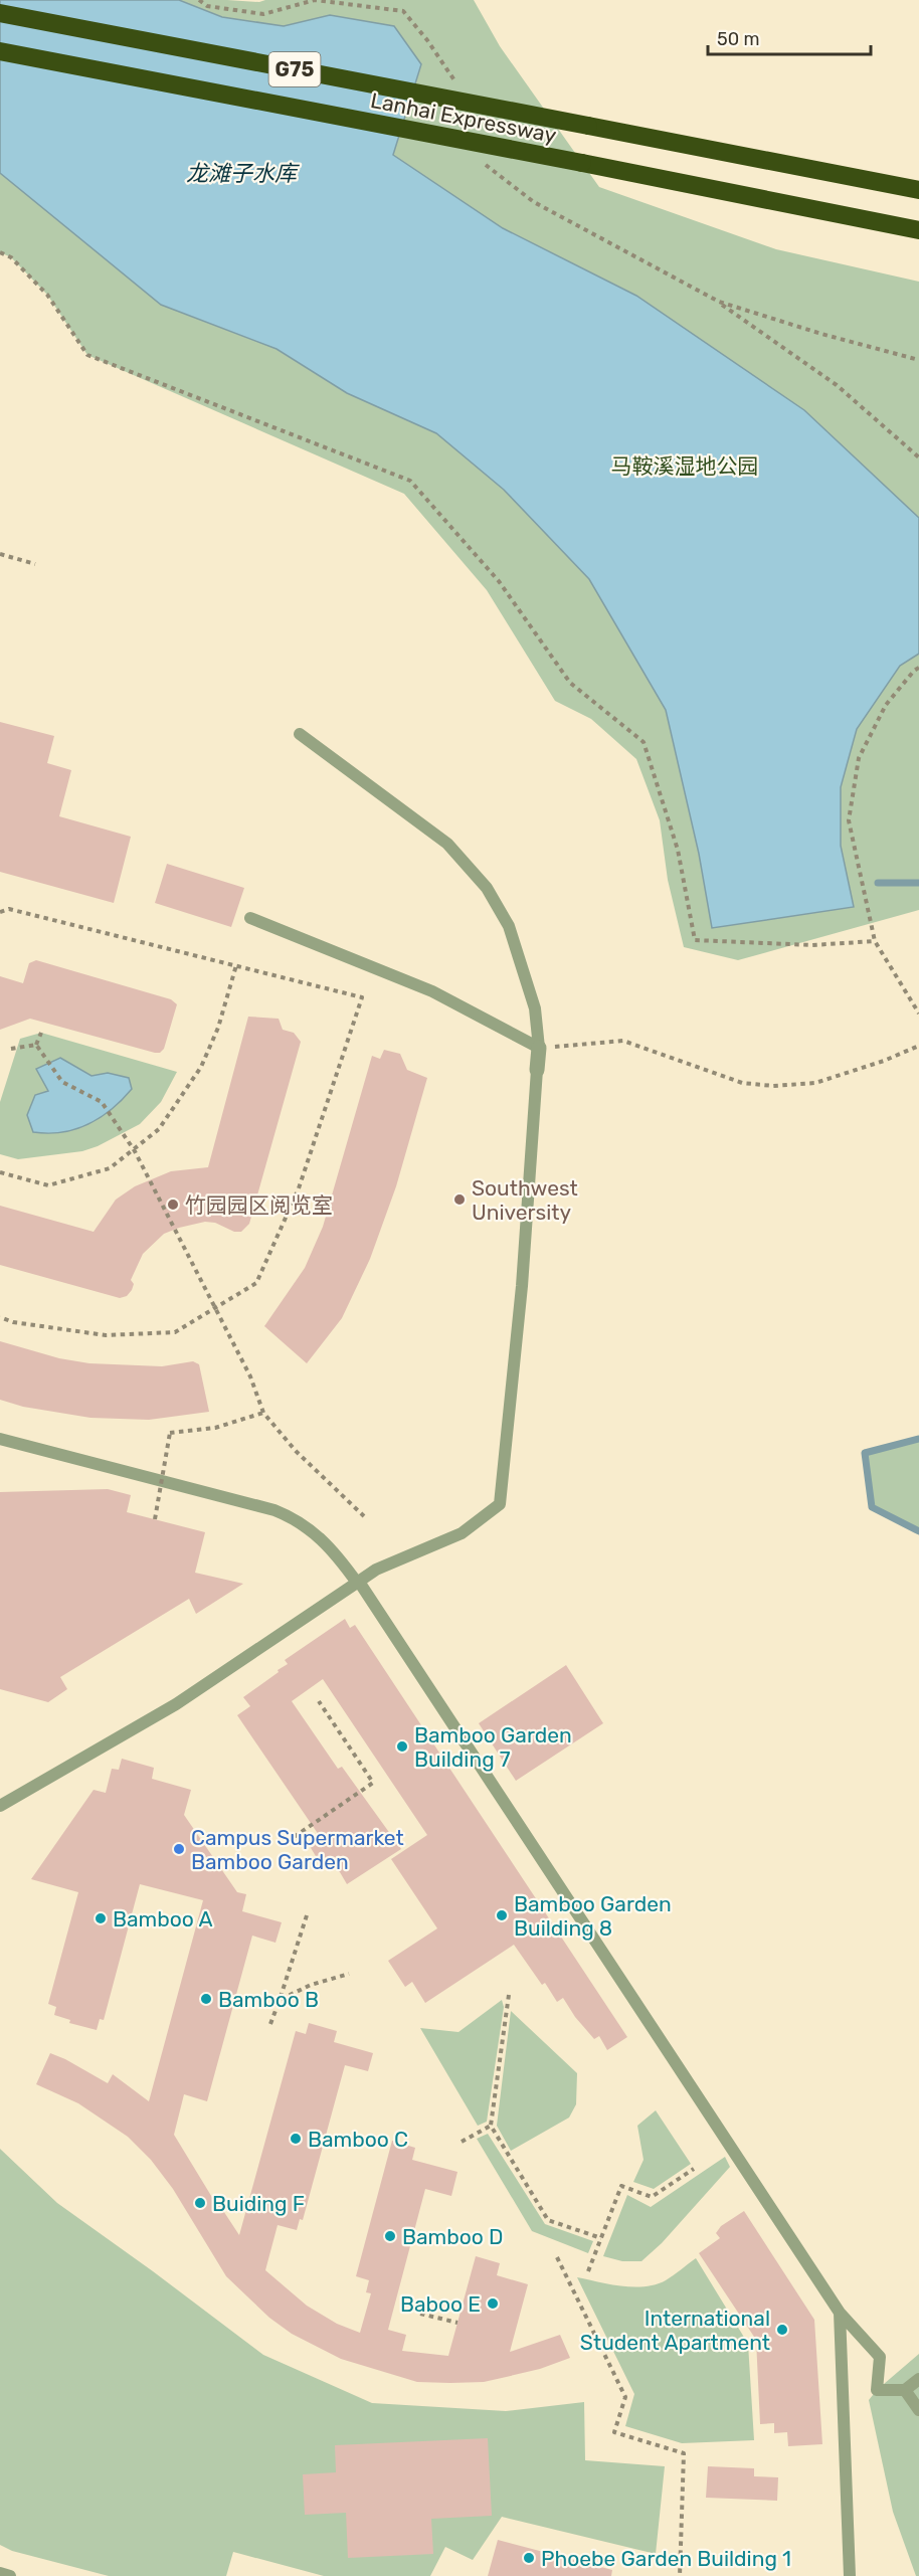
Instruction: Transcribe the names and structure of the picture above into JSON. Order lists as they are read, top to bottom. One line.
{"streets":{"highway":["G75","Lanhai Expressway"]},"water":["龙滩子水库"],"parks":["马鞍溪湿地公园"],"places":["Southwest University","竹园园区阅览室","Bamboo Garden Building 7","Campus Supermarket Bamboo Garden","Bamboo Garden Building 8","Bamboo A","Bamboo B","Bamboo C","Buiding F","Bamboo D","Baboo E","International Student Apartment","Phoebe Garden Building 1"],"scale_bar":"50 m"}
